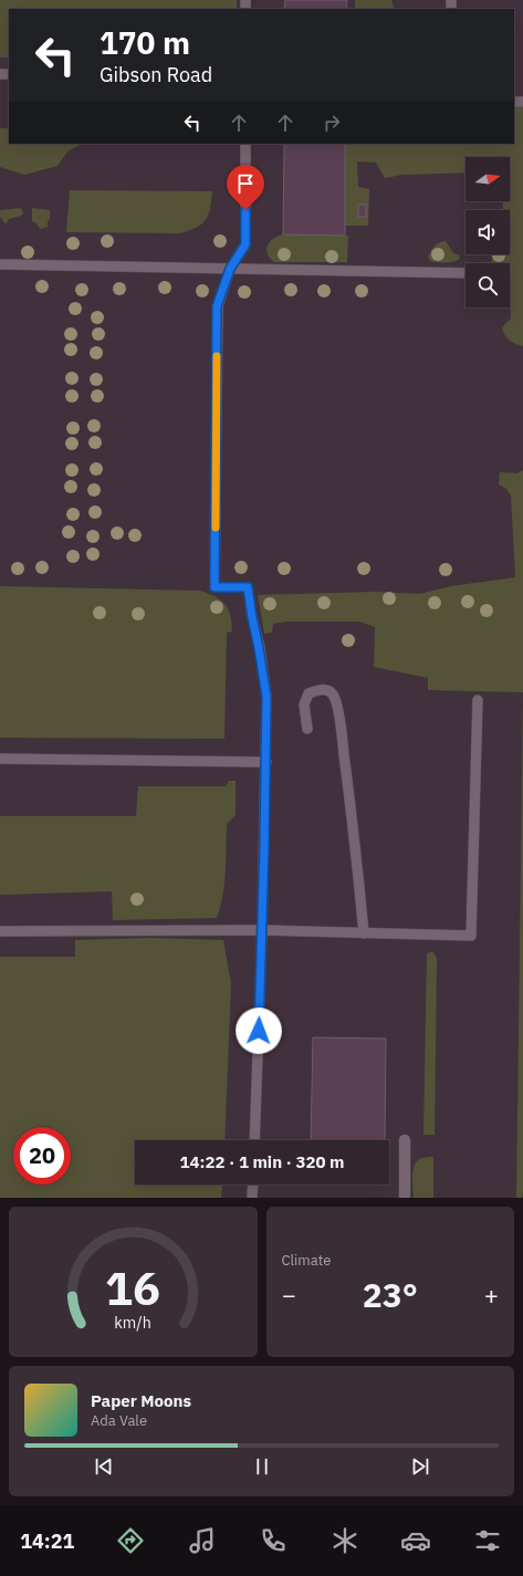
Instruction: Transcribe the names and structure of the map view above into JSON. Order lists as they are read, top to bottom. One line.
{"north":"right","page":{"turn":["170 m","Gibson Road"],"limit":"20","trip":"14:22 · 1 min · 320 m","tile":"Climate","heat":["−","23°","+"],"song":["Paper Moons","Ada Vale"],"tabs":"14:21","gauge":["16","km/h"]}}
